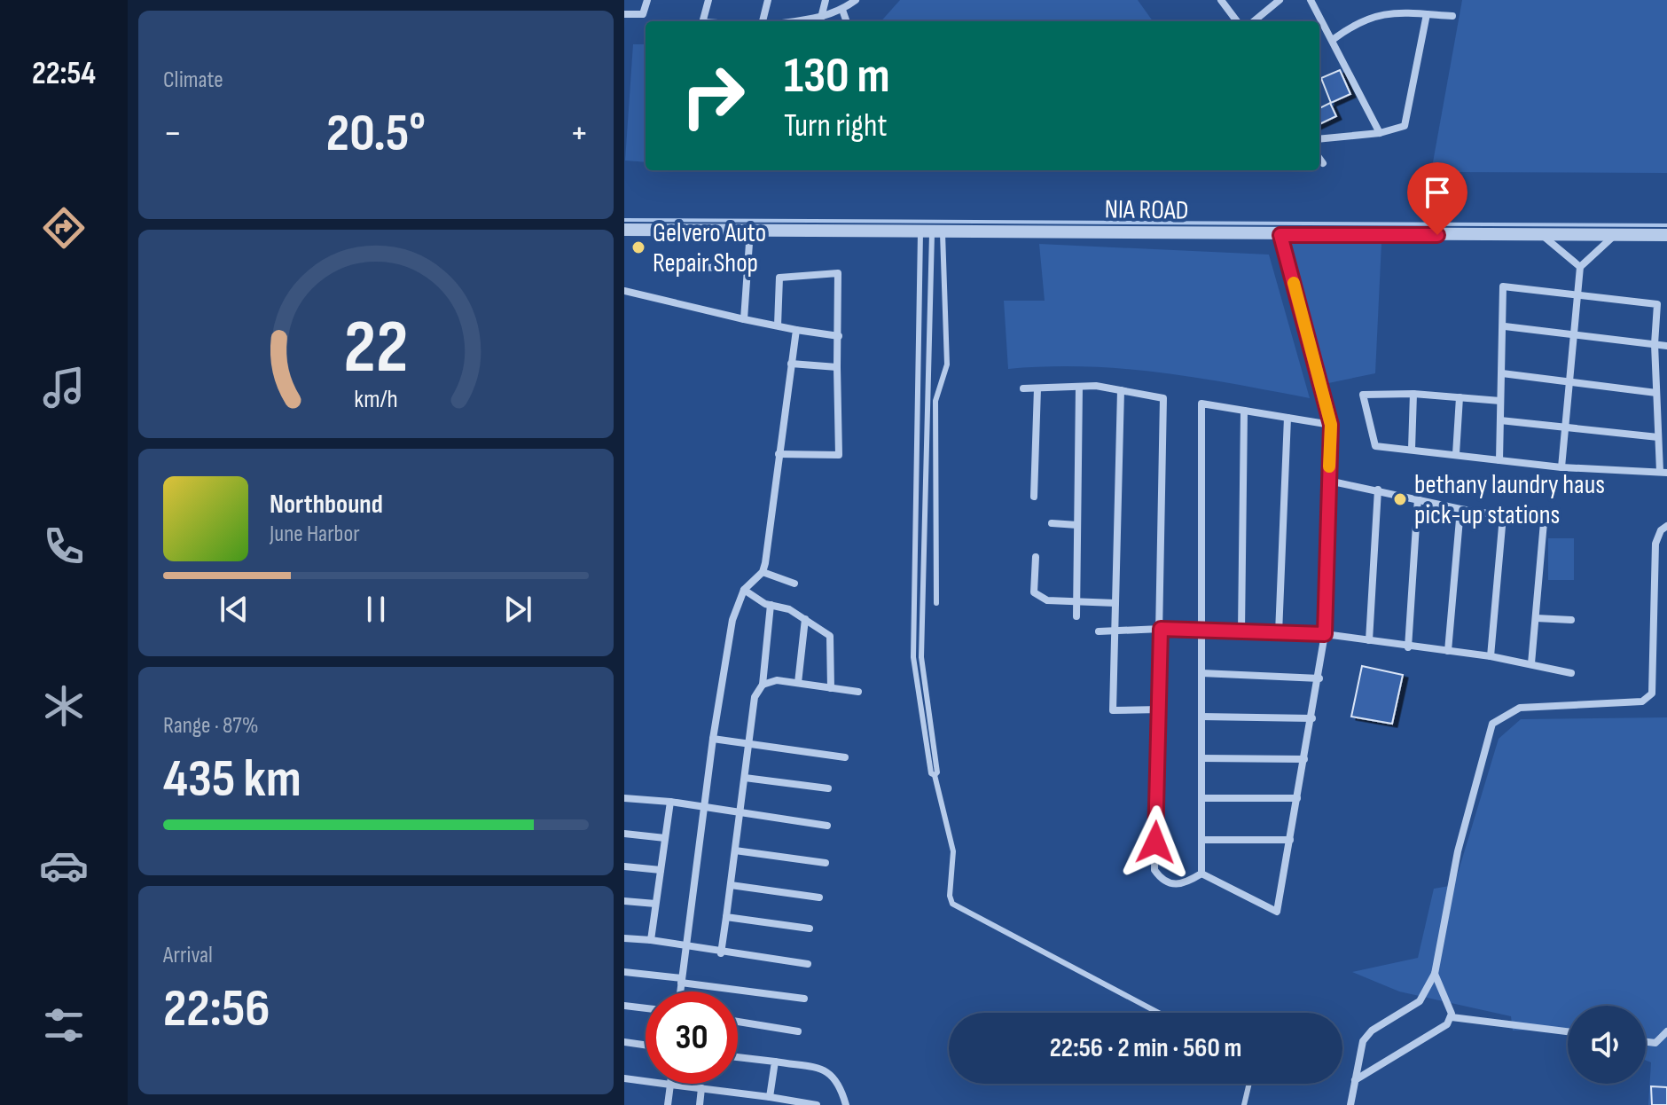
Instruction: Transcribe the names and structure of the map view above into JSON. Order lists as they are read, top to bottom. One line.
{"streets":{"street":["NIA ROAD"]},"places":["Gelvero Auto Repair Shop","bethany laundry haus pick-up stations"],"page":{"tabs":"22:54","tile":["Climate",["Range · 87%","435 km"],["Arrival","22:56"]],"turn":["130 m","Turn right"],"heat":["−","20.5°","+"],"song":["Northbound","June Harbor"],"limit":"30","trip":"22:56 · 2 min · 560 m","gauge":["22","km/h"]}}
